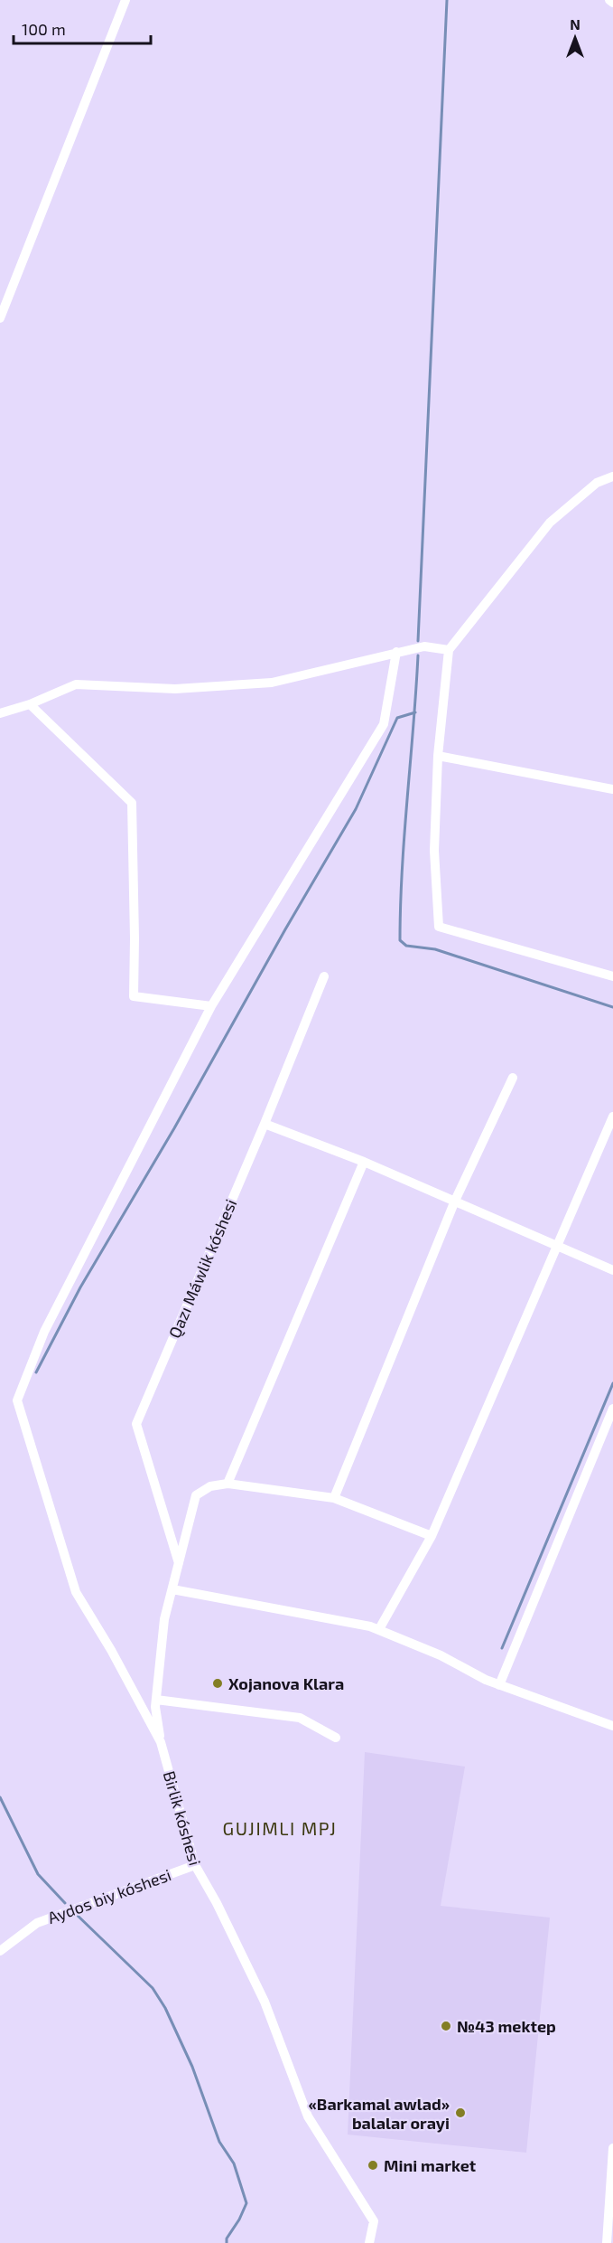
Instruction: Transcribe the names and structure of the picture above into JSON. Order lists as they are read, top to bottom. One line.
{"streets":{"street":["Qazı Máwlik kóshesi","Birlik kóshesi","Aydos biy kóshesi"]},"crossings":[["Birlik kóshesi","Aydos biy kóshesi"]],"districts":["GUJIMLI MPJ"],"places":["Xojanova Klara","№43 mektep","«Barkamal awlad» balalar orayi","Mini market"],"scale_bar":"100 m","north":"top"}
